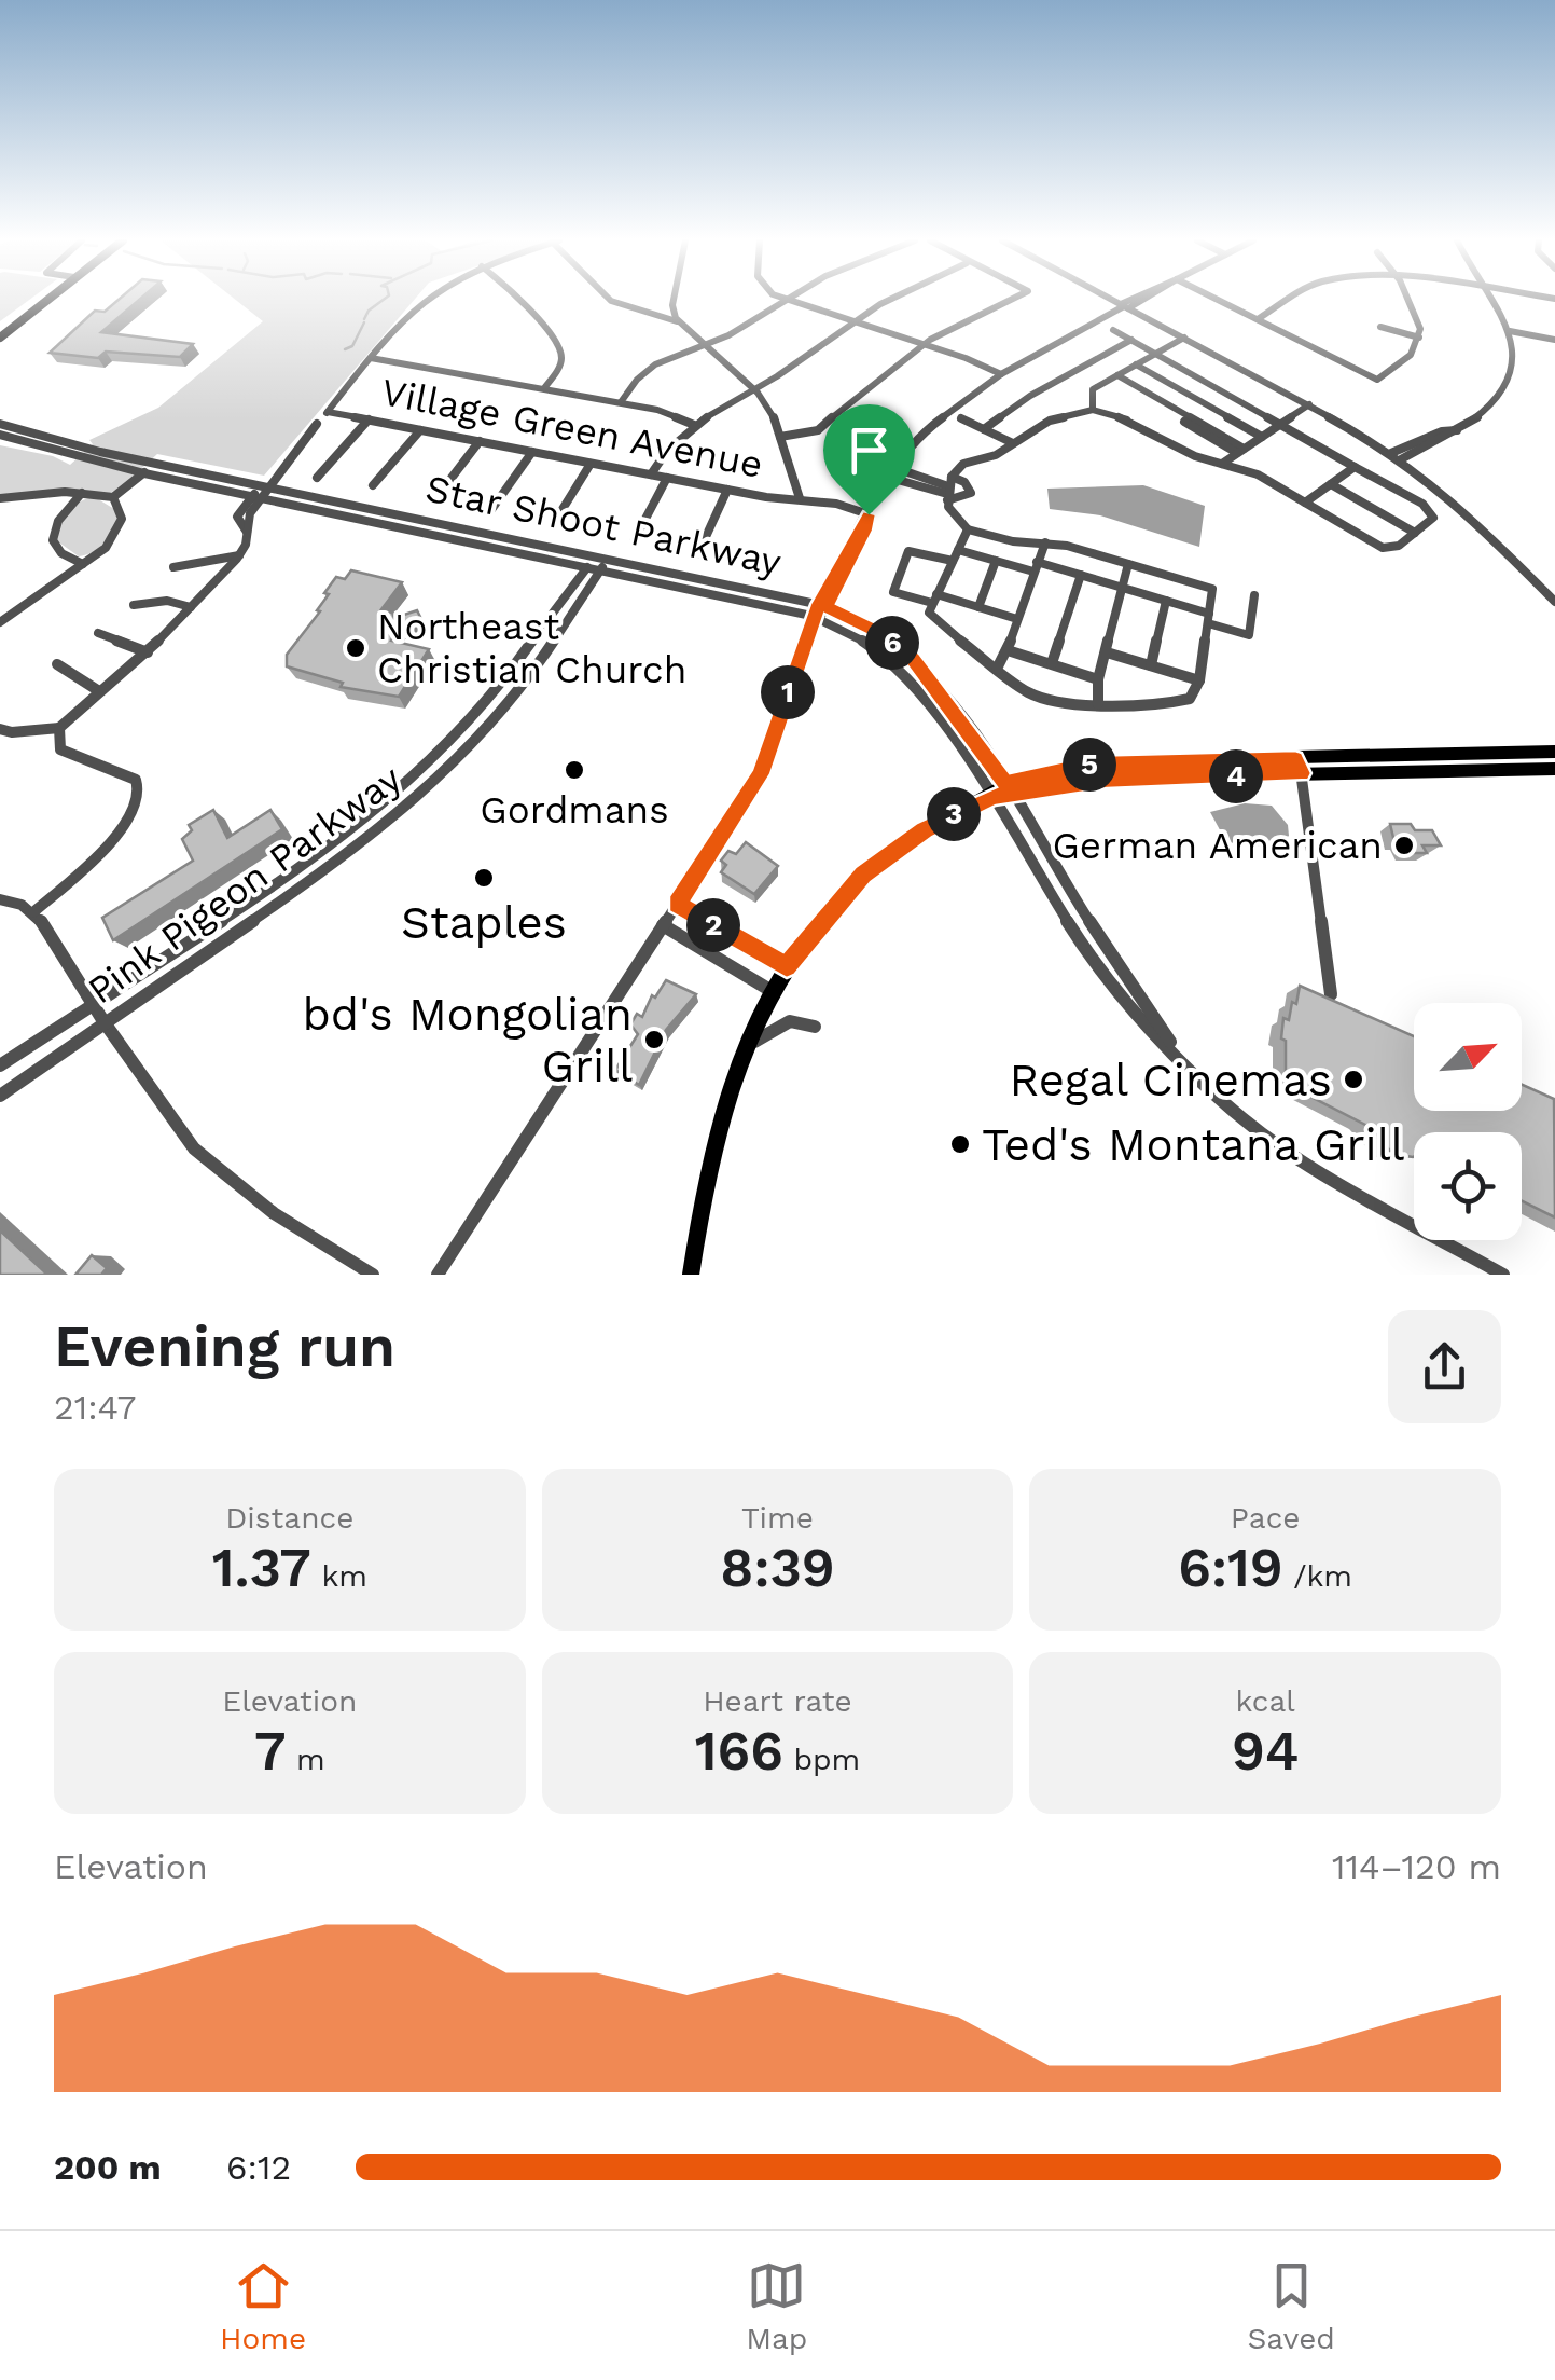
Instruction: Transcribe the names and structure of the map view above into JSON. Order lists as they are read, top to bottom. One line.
{"streets":{"street":["Village Green Avenue","Star Shoot Parkway","Pink Pigeon Parkway"]},"crossings":[["Star Shoot Parkway","Pink Pigeon Parkway"]],"places":["Northeast Christian Church","Gordmans","German American","Staples","bd's Mongolian Grill","Regal Cinemas","Ted's Montana Grill"],"north":"top right","page":{"pins":["6","1","5","4","3","2"],"heading":["Evening run","21:47"],"stats":[["Distance","1.37 km"],["Time","8:39"],["Pace","6:19 /km"],["Elevation","7 m"],["Heart rate","166 bpm"],["kcal","94"]],"chart":["Elevation","114–120 m"],"list":[{"name":"200 m","note":"6:12"}],"tabs":["Home","Map","Saved"]}}
